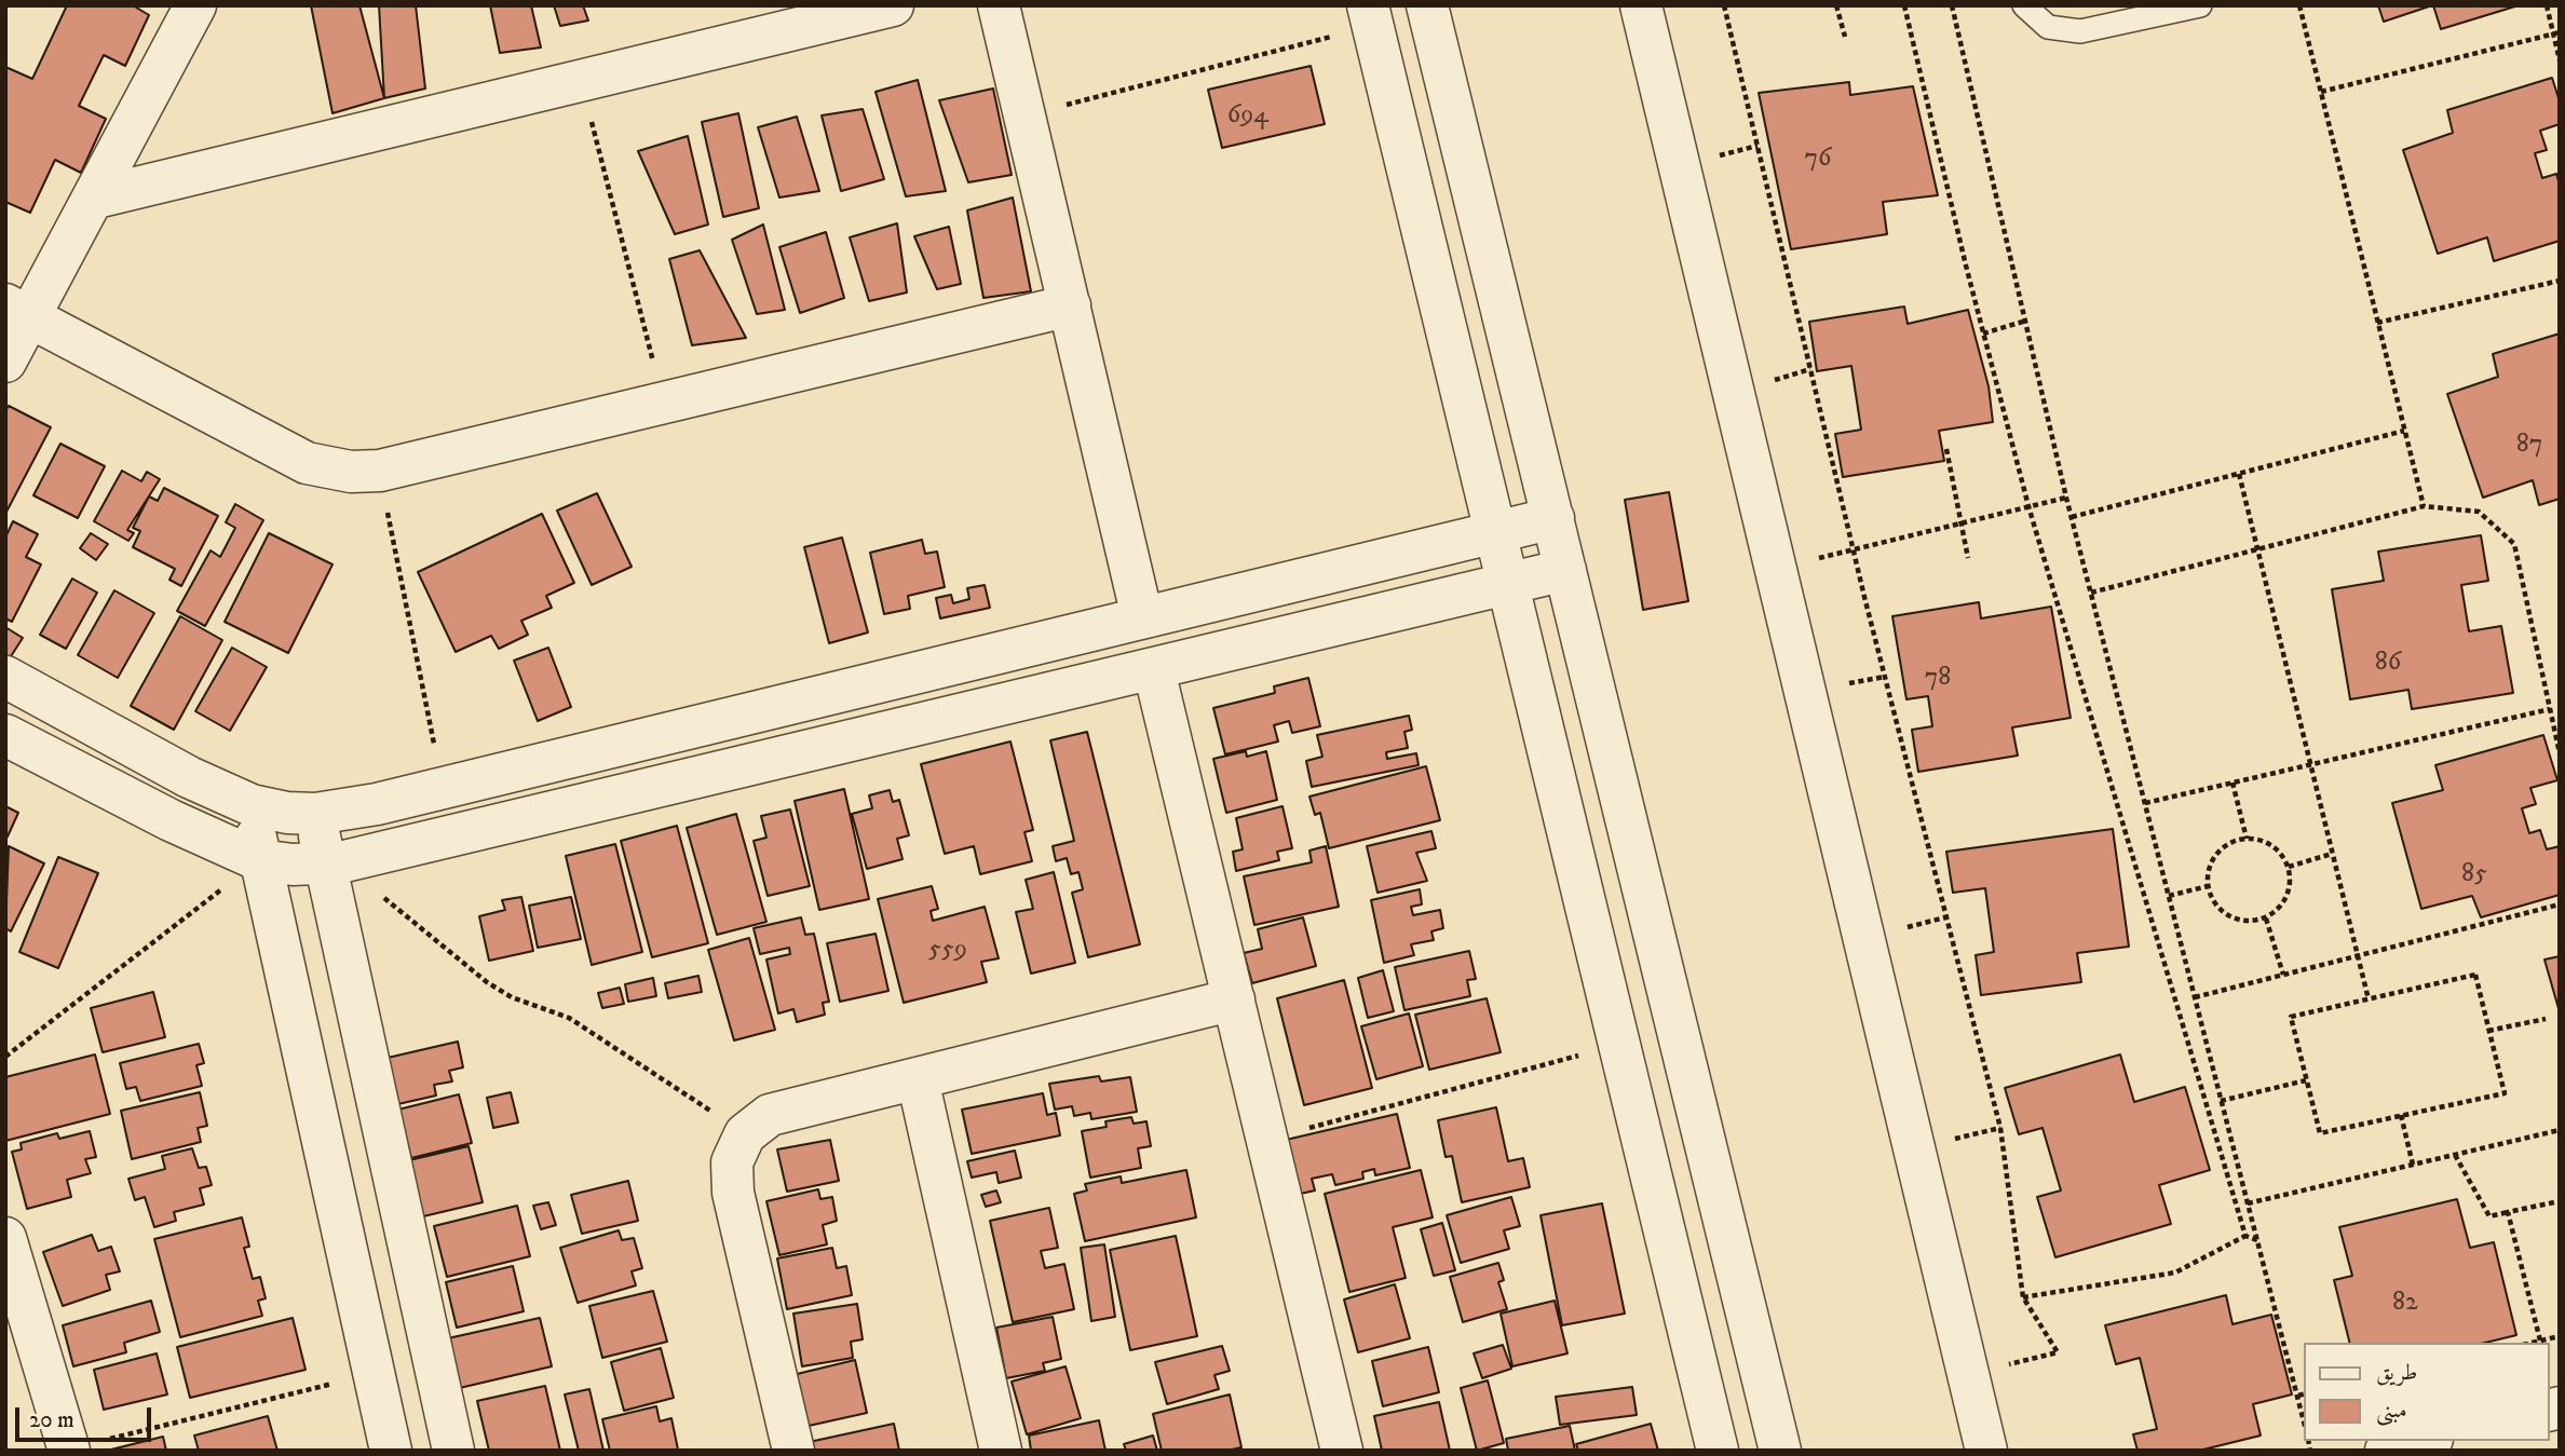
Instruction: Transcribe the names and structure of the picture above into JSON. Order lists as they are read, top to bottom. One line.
{"house_numbers":["694","76","87","86","78","85","559","82"],"legend":["طريق","مبنى"],"scale_bar":"20 m"}
